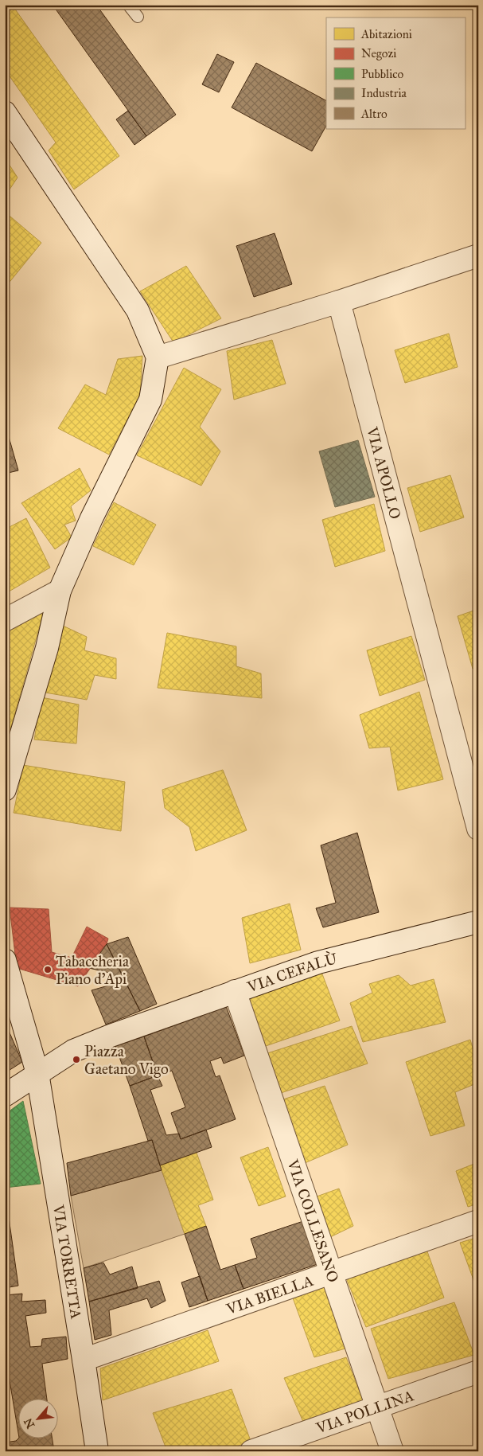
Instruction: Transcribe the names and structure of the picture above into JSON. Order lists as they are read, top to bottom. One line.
{"streets":{"street":["VIA APOLLO","VIA CEFALÙ","VIA COLLESANO","VIA TORRETTA","VIA BIELLA","VIA POLLINA"]},"crossings":[["VIA CEFALÙ","VIA COLLESANO"],["VIA CEFALÙ","VIA TORRETTA"],["VIA COLLESANO","VIA BIELLA"],["VIA COLLESANO","VIA POLLINA"],["VIA TORRETTA","VIA BIELLA"]],"places":["Tabaccheria Piano d'Api","Piazza Gaetano Vigo"],"legend":["Abitazioni","Negozi","Pubblico","Industria","Altro"],"north":"bottom left"}
